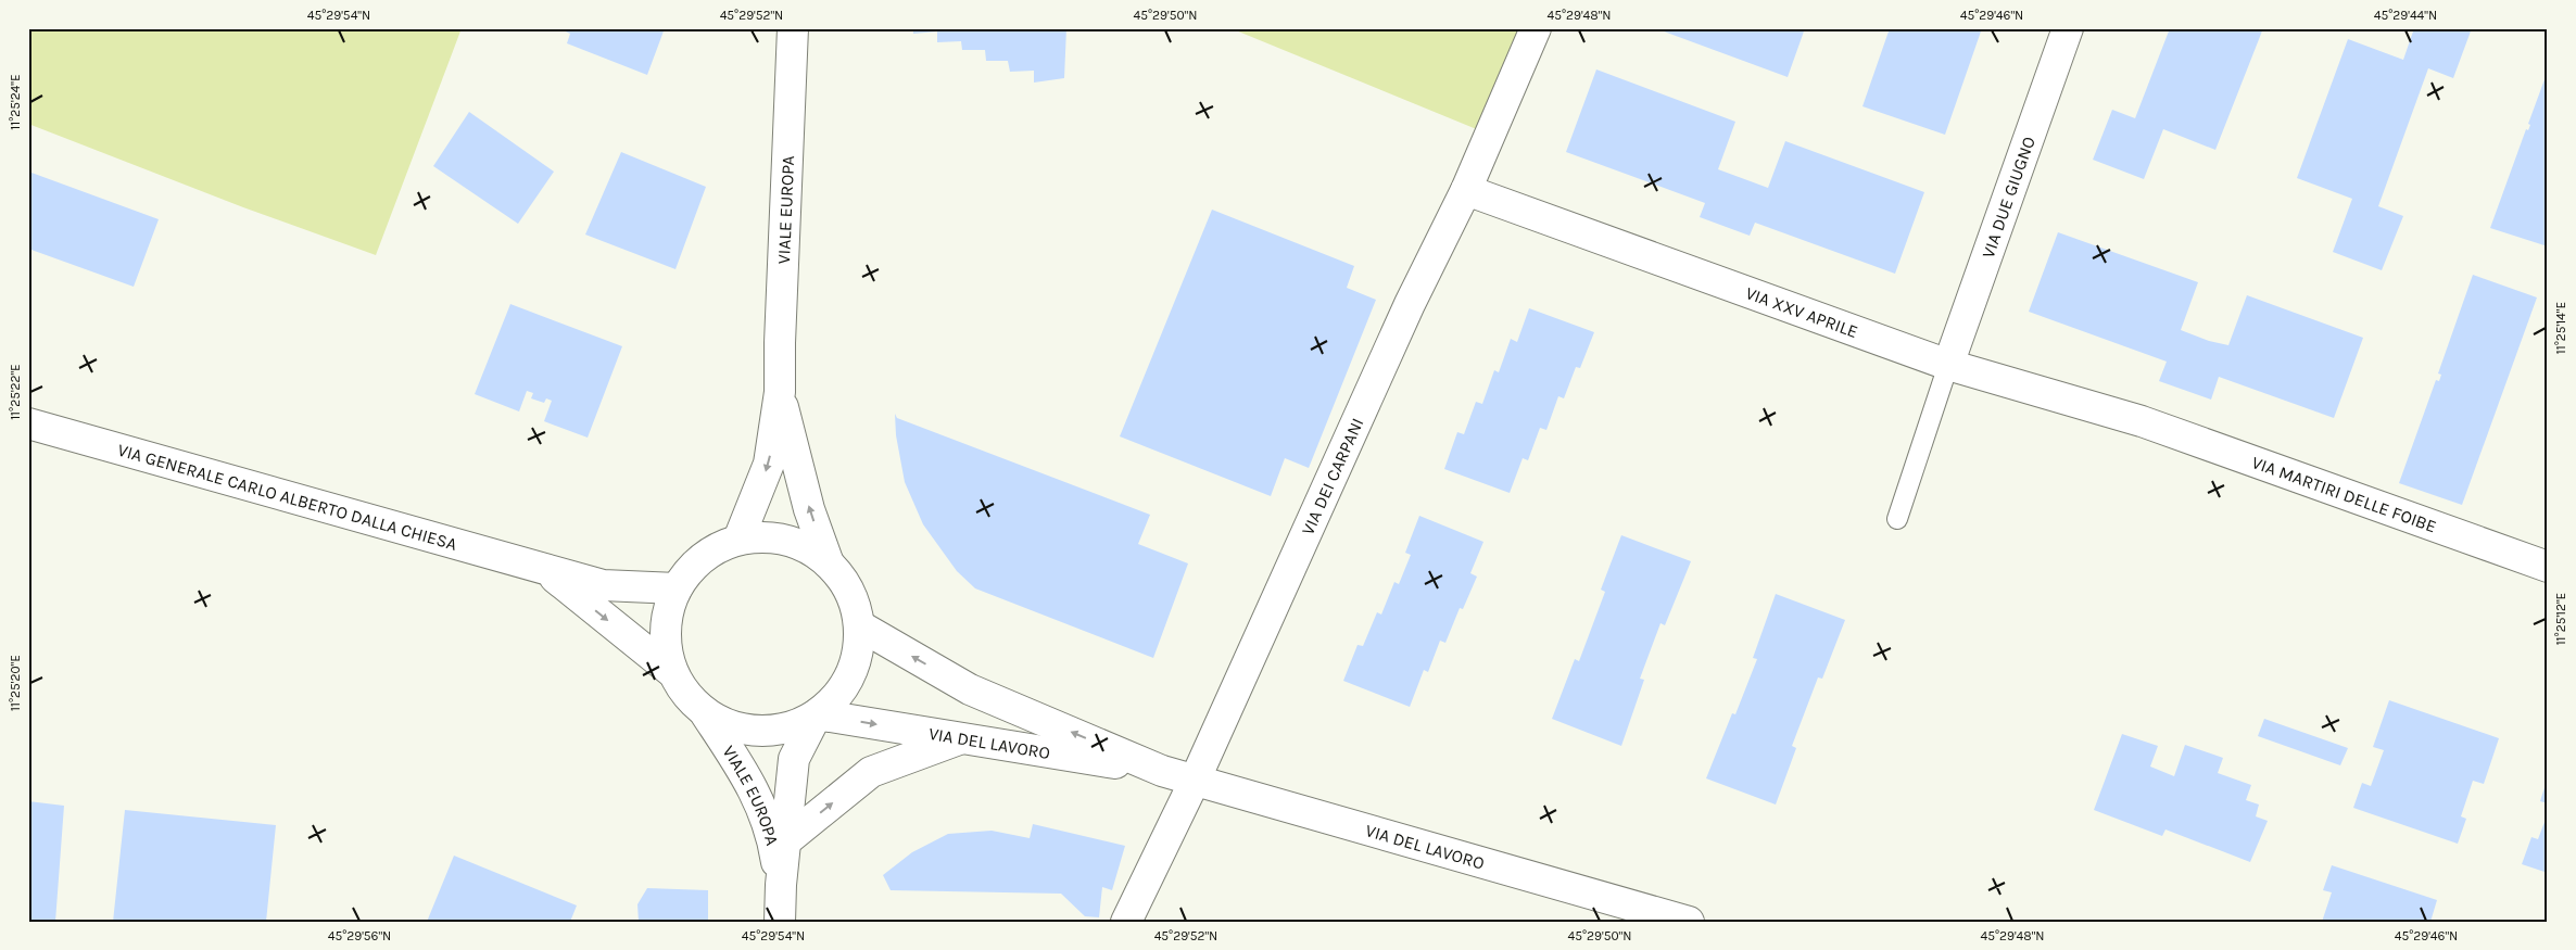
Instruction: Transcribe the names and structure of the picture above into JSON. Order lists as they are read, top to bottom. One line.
{"streets":{"street":["VIA DUE GIUGNO","VIALE EUROPA","VIA XXV APRILE","VIA DEI CARPANI","VIA MARTIRI DELLE FOIBE","VIA GENERALE CARLO ALBERTO DALLA CHIESA","VIA DEL LAVORO"]},"crossings":[["VIA DUE GIUGNO","VIA XXV APRILE"],["VIALE EUROPA","VIA GENERALE CARLO ALBERTO DALLA CHIESA"],["VIALE EUROPA","VIA DEL LAVORO"],["VIA XXV APRILE","VIA DEI CARPANI"],["VIA XXV APRILE","VIA MARTIRI DELLE FOIBE"],["VIA DEI CARPANI","VIA DEL LAVORO"],["VIA GENERALE CARLO ALBERTO DALLA CHIESA","VIA DEL LAVORO"]],"coordinates":["45°29'54\"N","45°29'52\"N","45°29'50\"N","45°29'48\"N","45°29'46\"N","45°29'44\"N","11°25'24\"E","11°25'14\"E","11°25'22\"E","11°25'12\"E","11°25'20\"E","45°29'56\"N"]}
